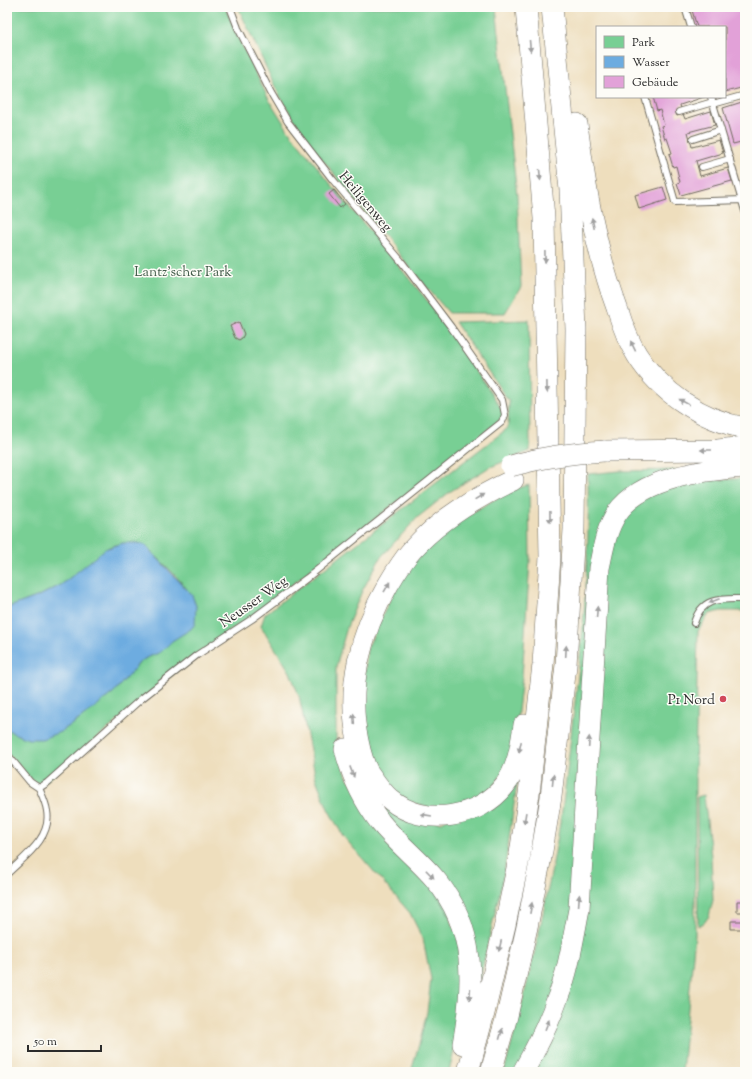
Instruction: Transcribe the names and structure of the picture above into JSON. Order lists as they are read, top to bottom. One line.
{"streets":{"lane":["Heiligenweg","Neusser Weg"]},"crossings":[["Heiligenweg","Neusser Weg"]],"parks":["Lantz'scher Park"],"places":["P1 Nord"],"legend":["Park","Wasser","Gebäude"],"scale_bar":"50 m"}
